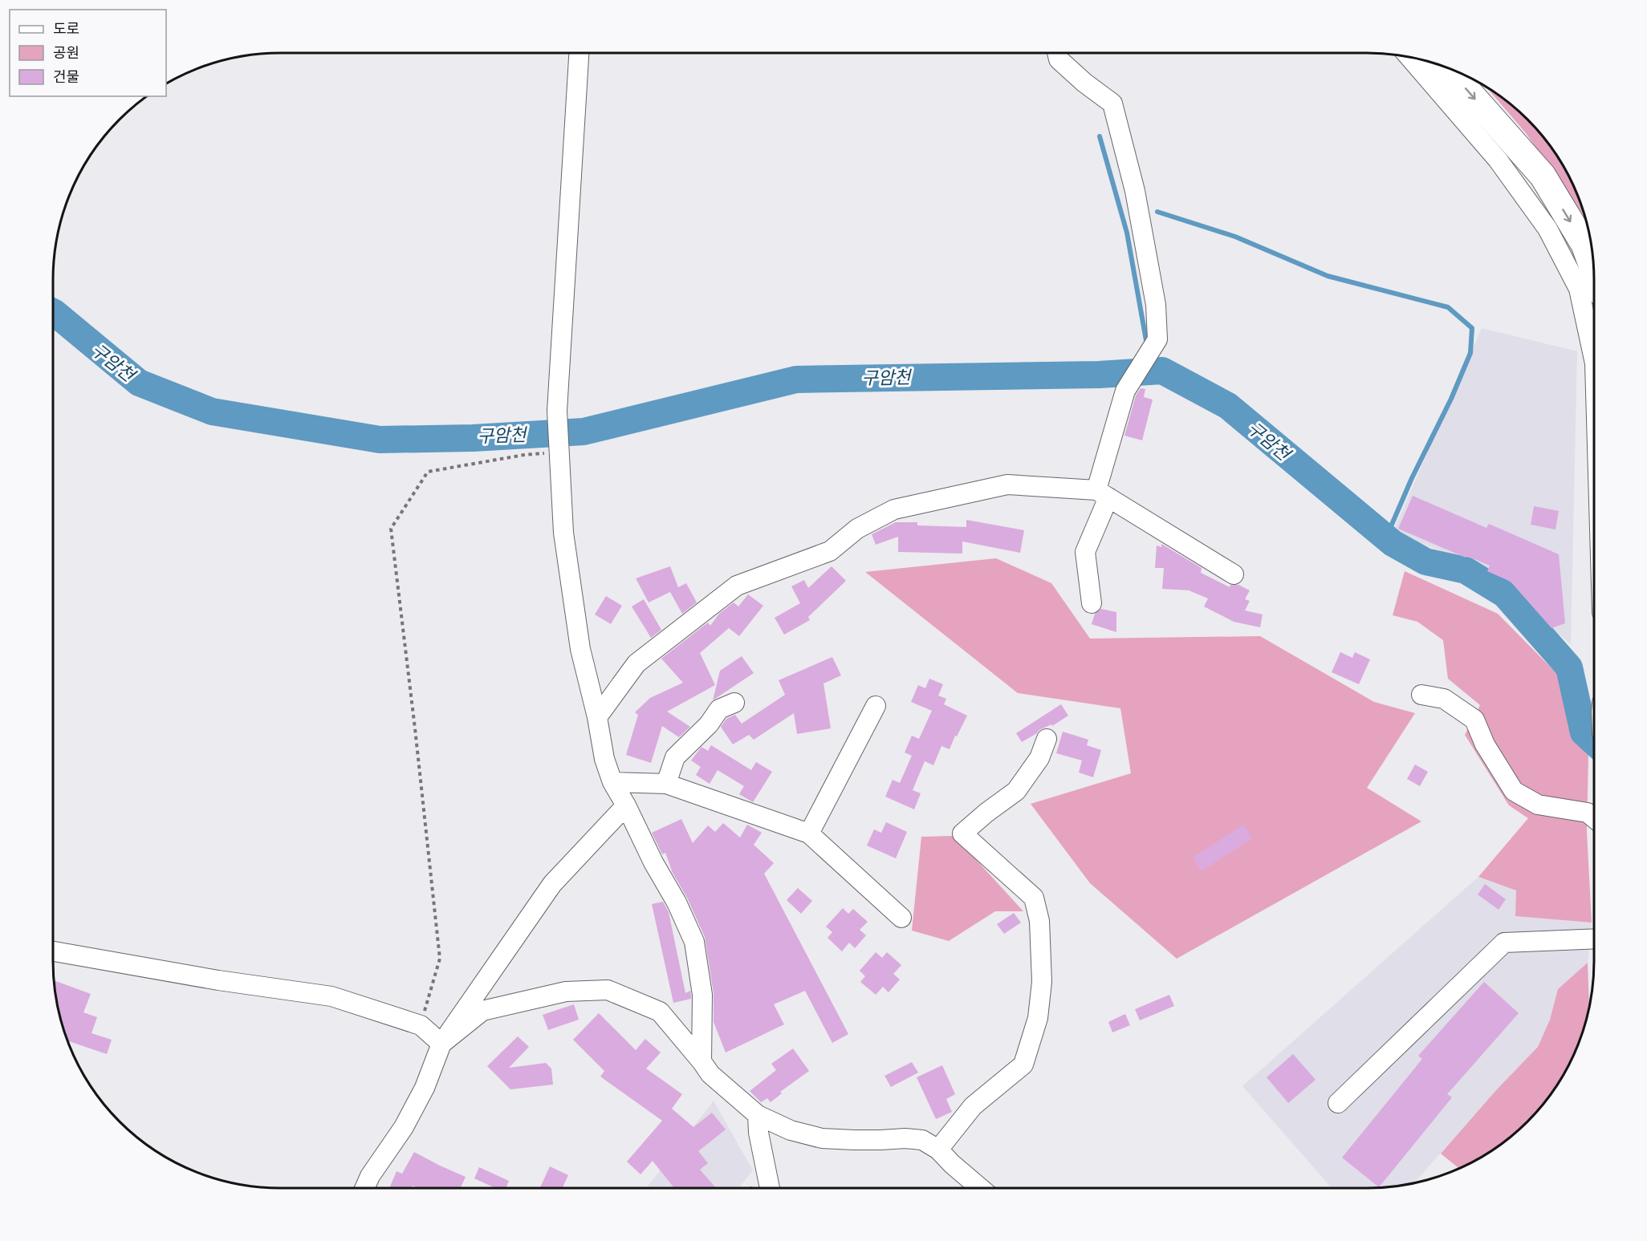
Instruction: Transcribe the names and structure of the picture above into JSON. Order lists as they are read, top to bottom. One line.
{"water":["구암천"],"legend":["도로","공원","건물"]}
